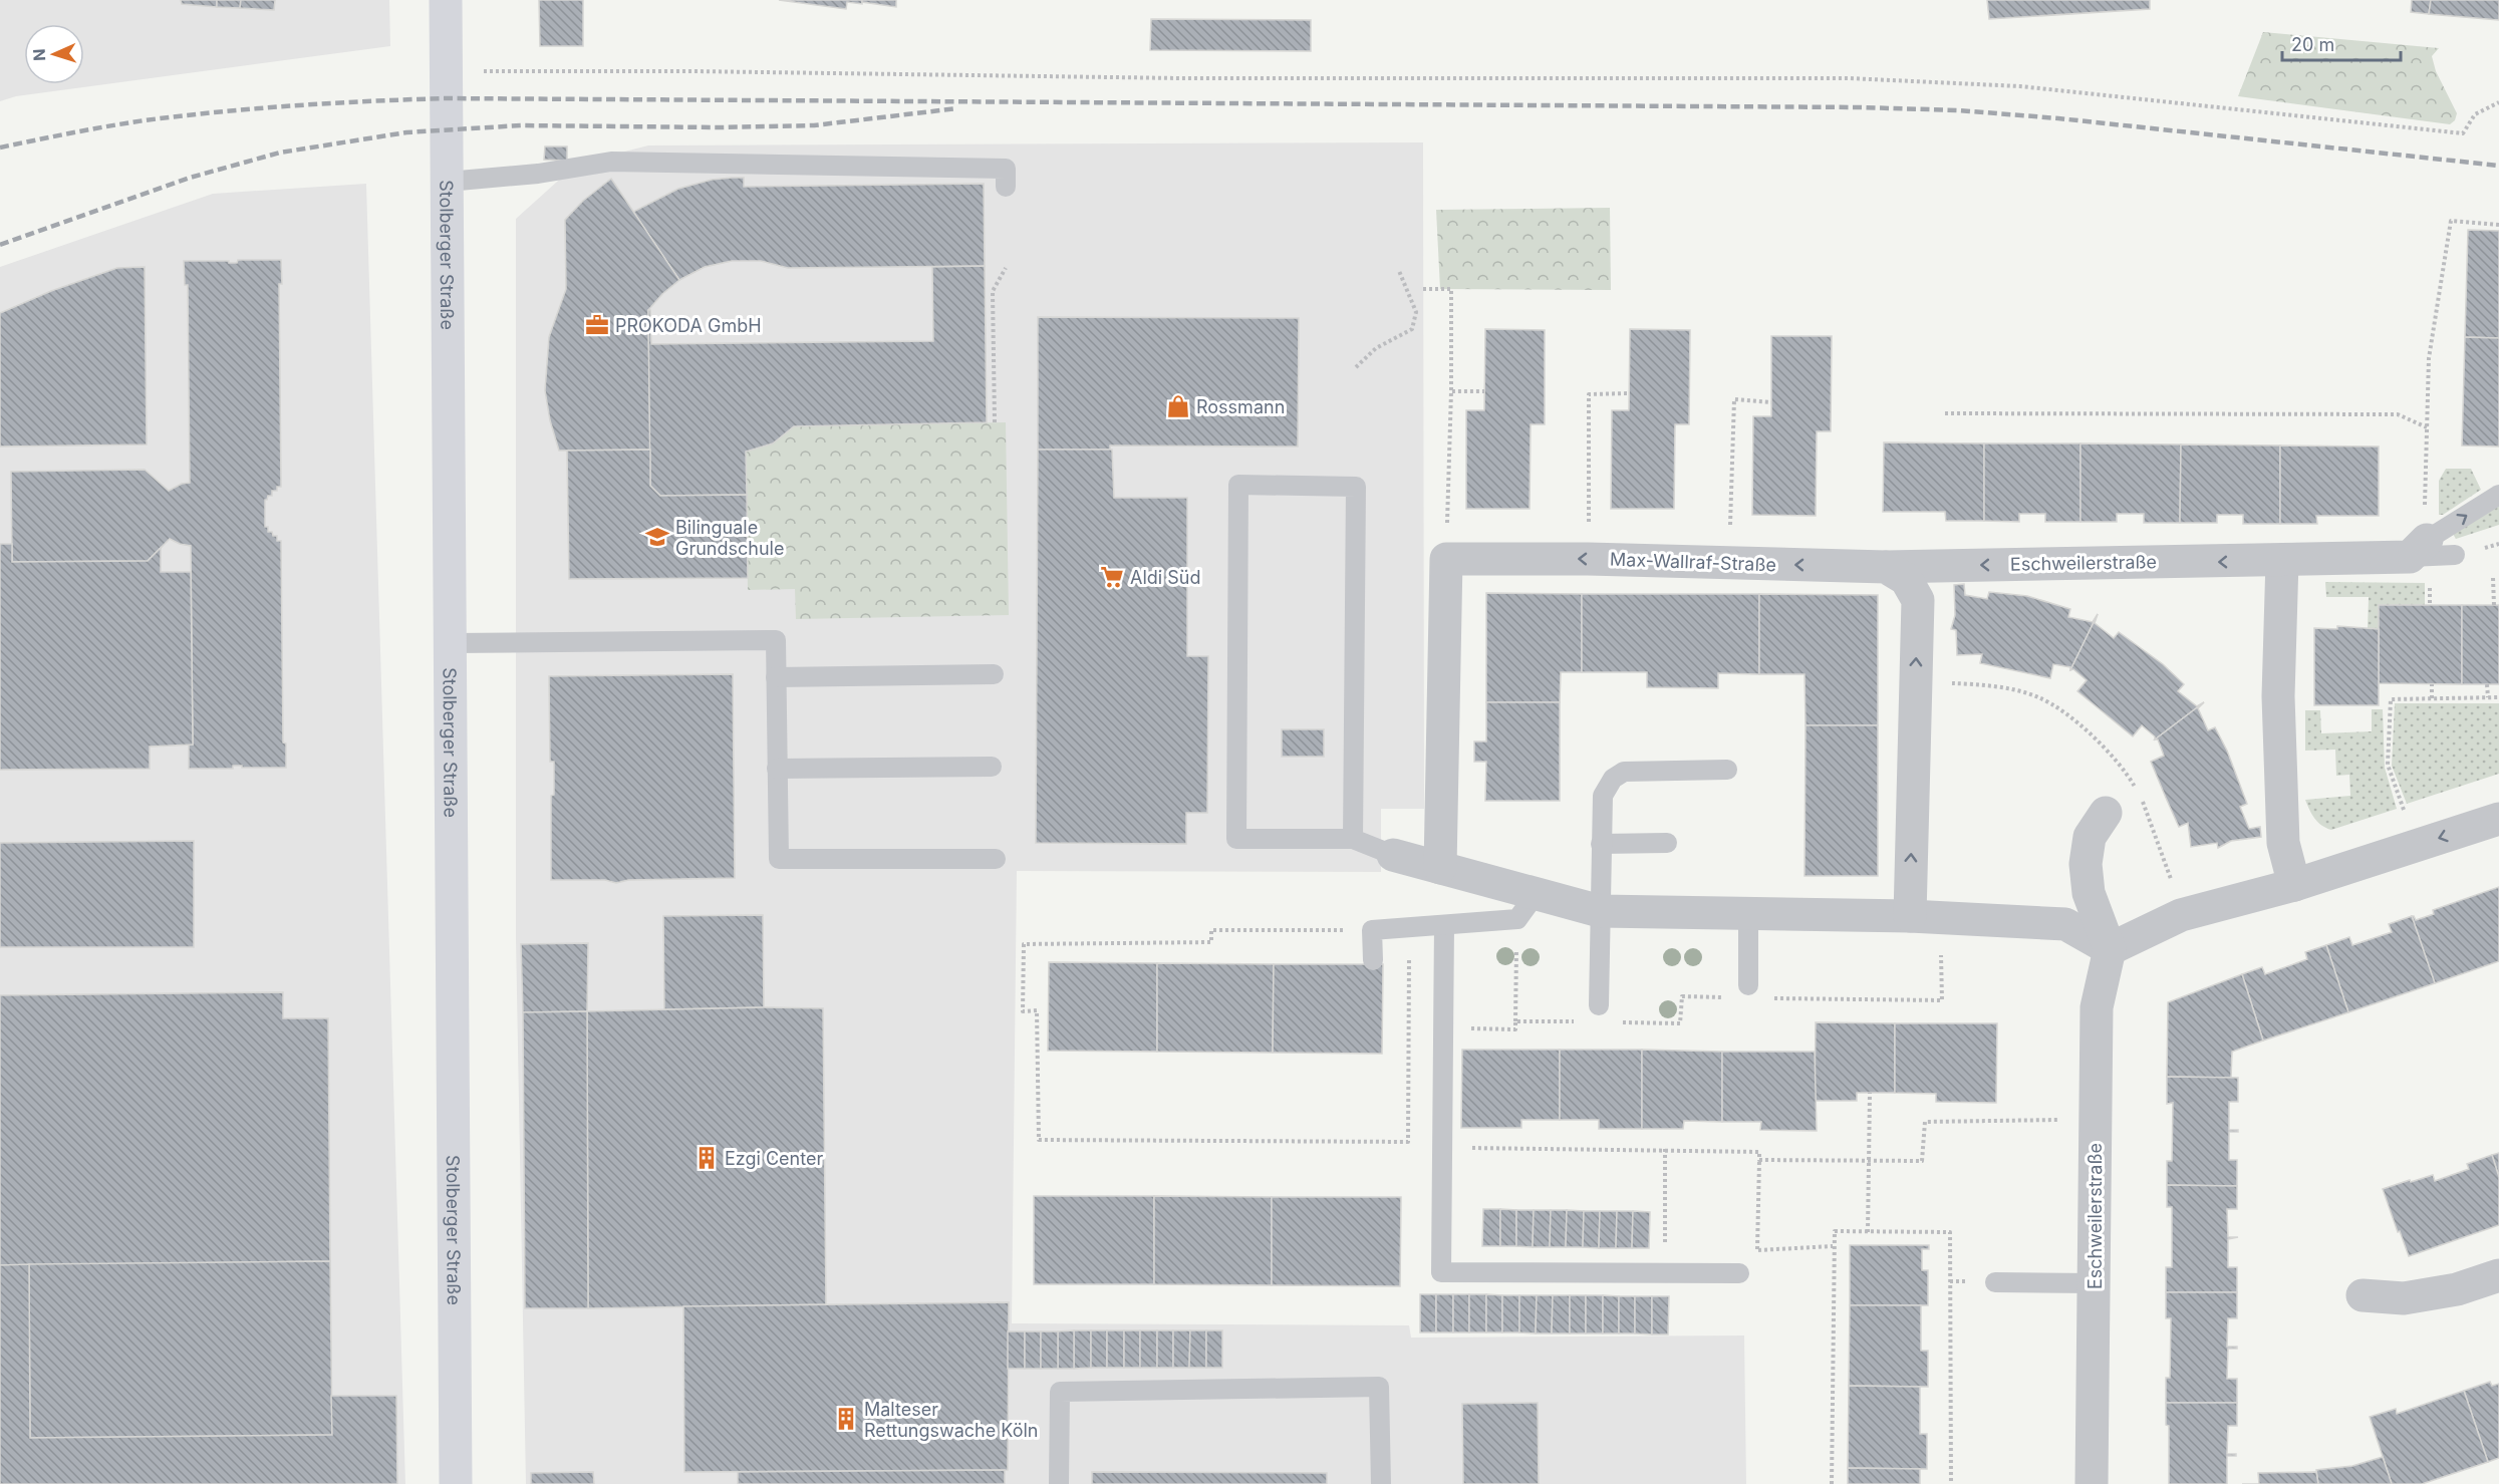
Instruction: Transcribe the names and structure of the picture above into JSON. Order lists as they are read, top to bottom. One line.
{"streets":{"street":["Stolberger Straße","Max-Wallraf-Straße","Eschweilerstraße"]},"crossings":[["Max-Wallraf-Straße","Eschweilerstraße"]],"one_way":["Max-Wallraf-Straße","Eschweilerstraße"],"places":{"office":["PROKODA GmbH"],"shop":["Rossmann"],"school or university":["Bilinguale Grundschule"],"supermarket":["Aldi Süd"],"building":["Ezgi Center","Malteser Rettungswache Köln"]},"scale_bar":"20 m","north":"left"}
